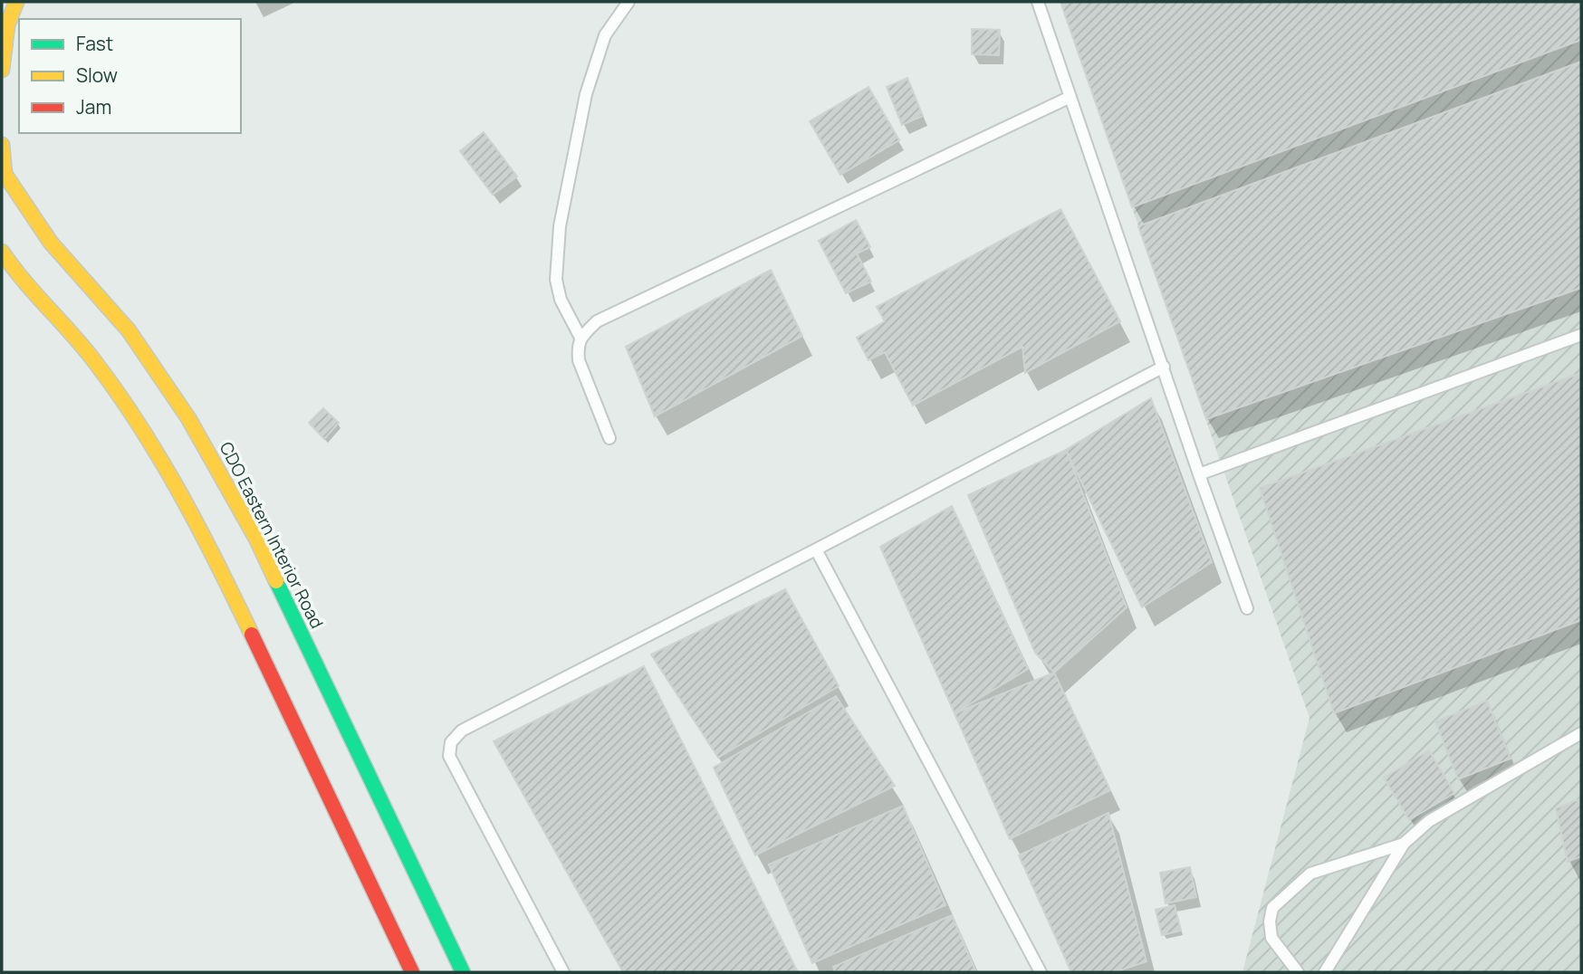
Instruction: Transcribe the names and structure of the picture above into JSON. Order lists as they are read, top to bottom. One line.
{"streets":{"main road":["CDO Eastern Interior Road"]},"legend":["Fast","Slow","Jam"]}
